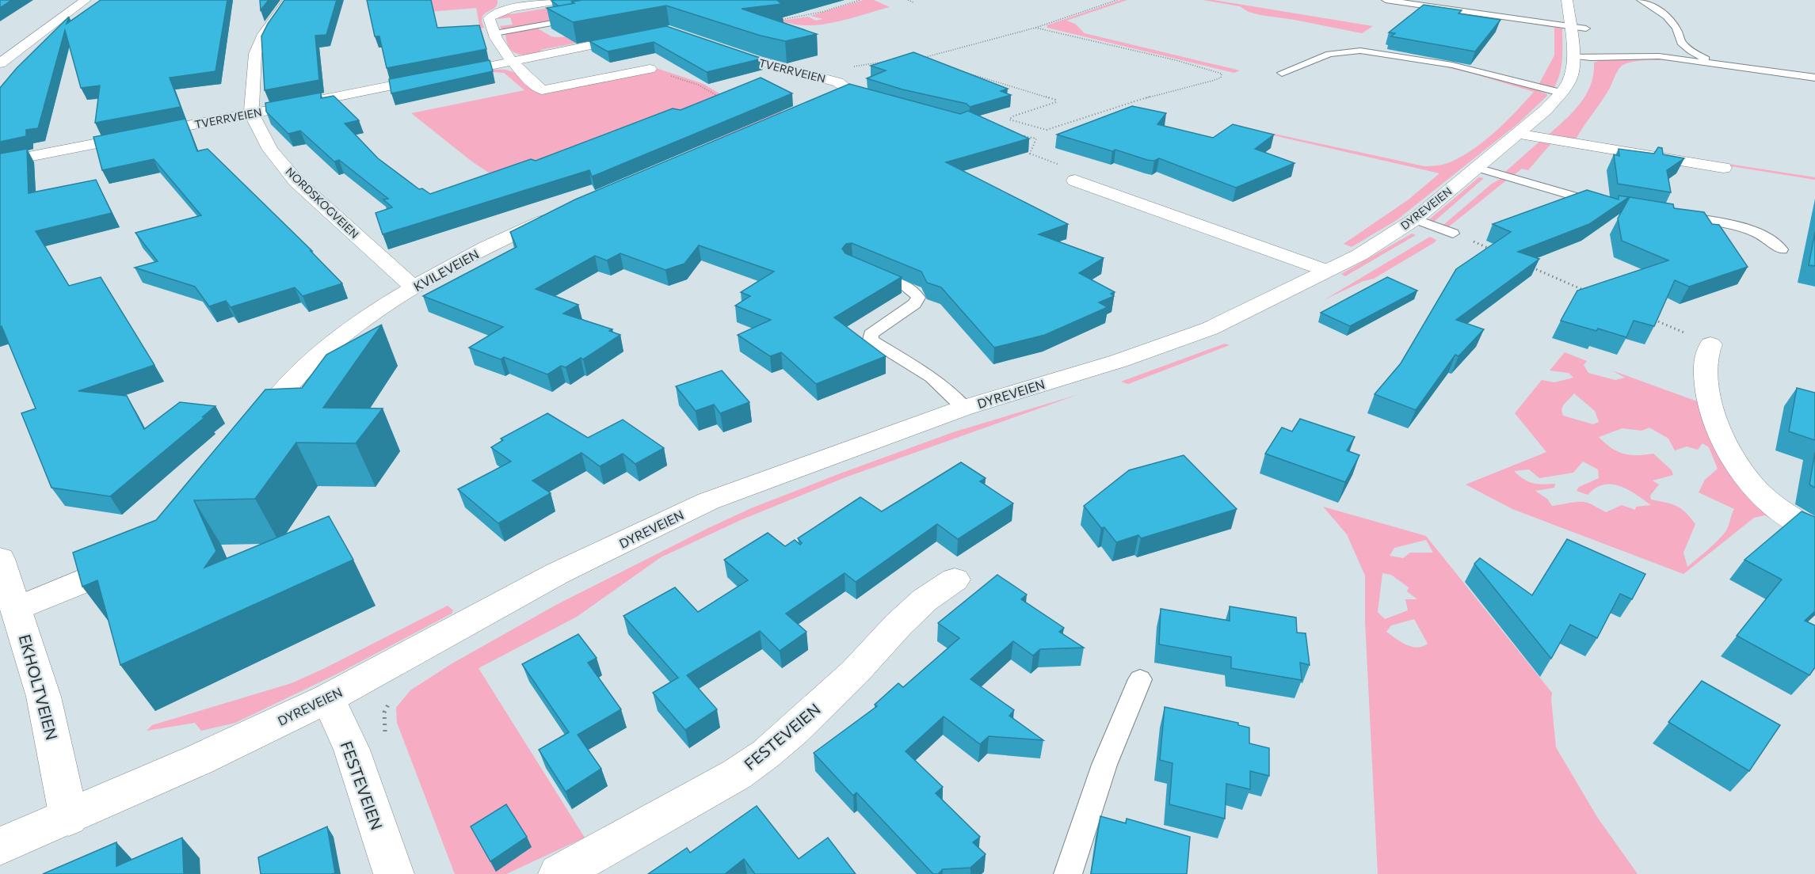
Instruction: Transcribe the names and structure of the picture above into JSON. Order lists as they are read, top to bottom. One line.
{"streets":{"street":["TVERRVEIEN","NORDSKOGVEIEN","DYREVEIEN","KVILEVEIEN","EKHOLTVEIEN","FESTEVEIEN"]},"crossings":[["TVERRVEIEN","NORDSKOGVEIEN"],["NORDSKOGVEIEN","KVILEVEIEN"],["DYREVEIEN","EKHOLTVEIEN"],["DYREVEIEN","FESTEVEIEN"]]}
